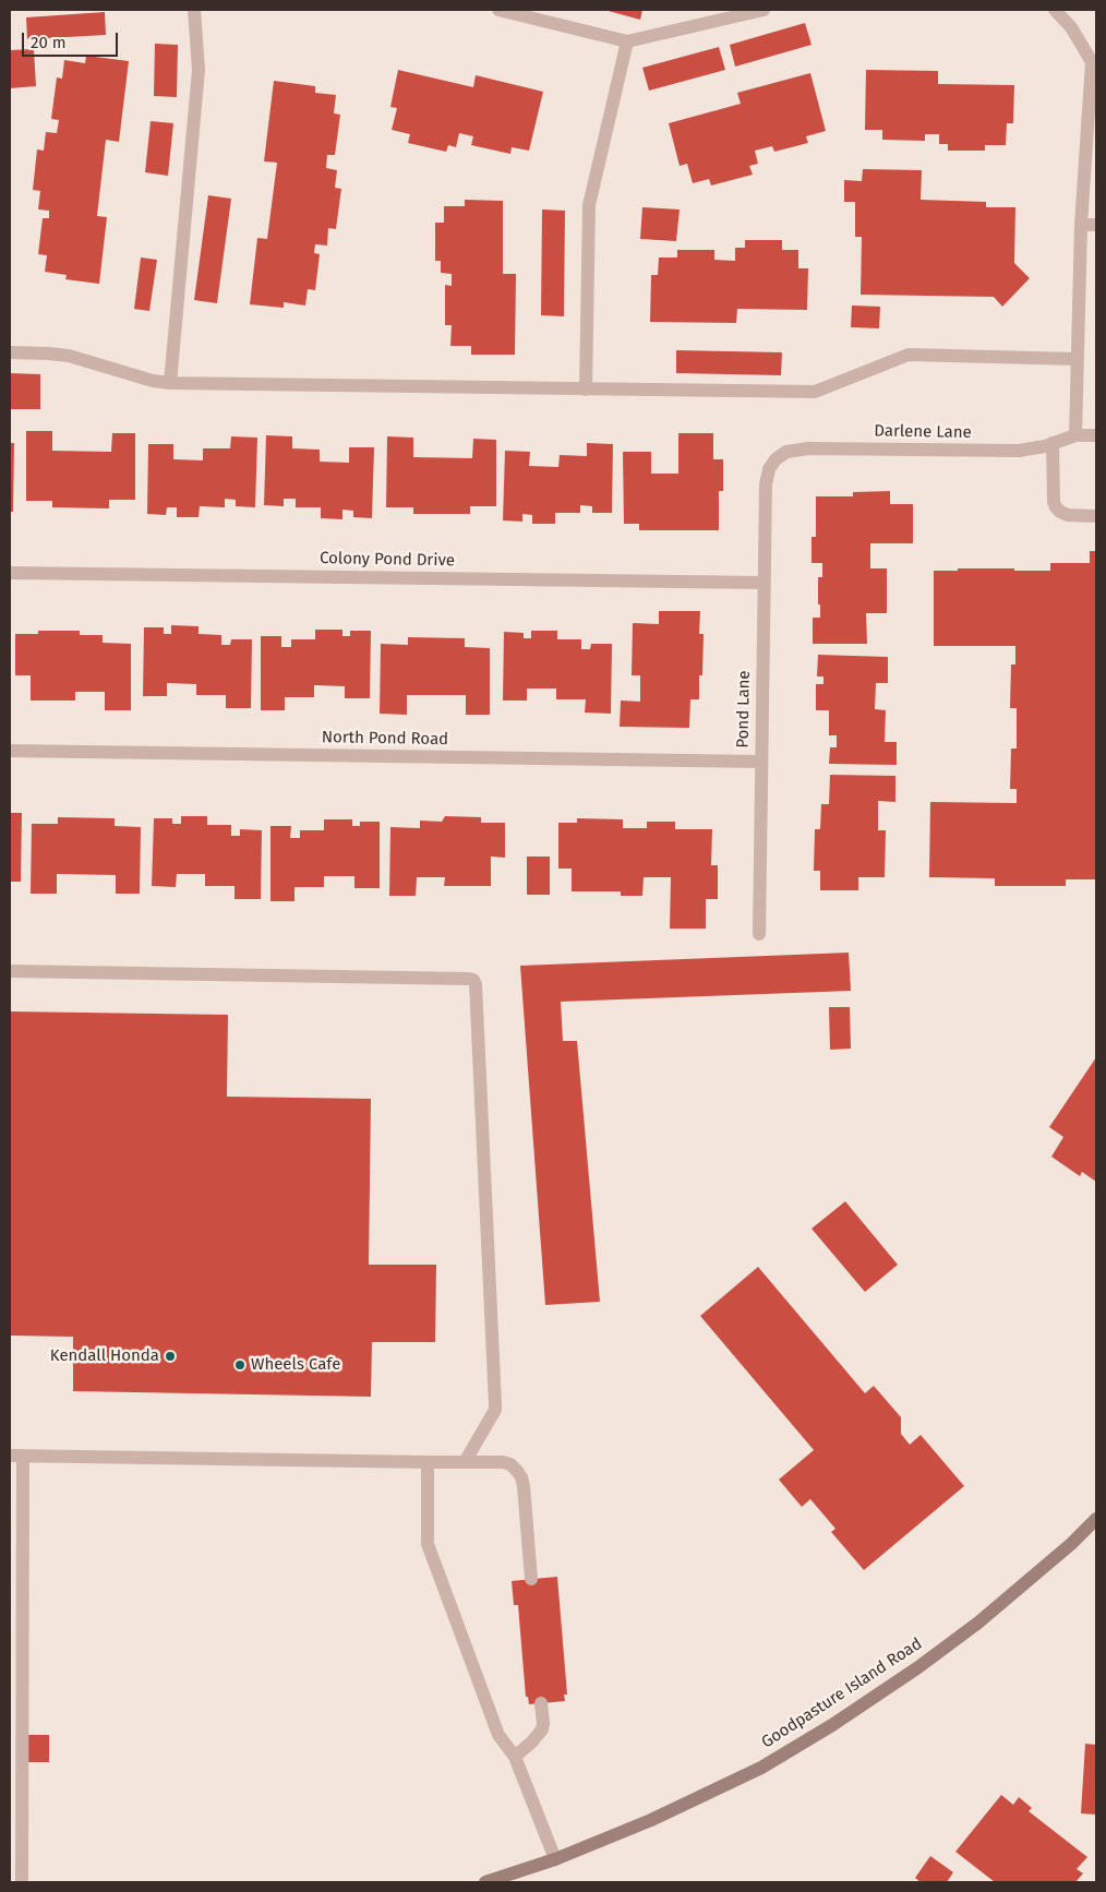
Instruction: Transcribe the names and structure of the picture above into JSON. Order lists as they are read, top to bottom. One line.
{"streets":{"main road":["Goodpasture Island Road"],"street":["Darlene Lane","Colony Pond Drive","Pond Lane","North Pond Road"]},"crossings":[["Darlene Lane","Pond Lane"],["Colony Pond Drive","Pond Lane"],["Pond Lane","North Pond Road"]],"places":["Kendall Honda","Wheels Cafe"],"scale_bar":"20 m"}
